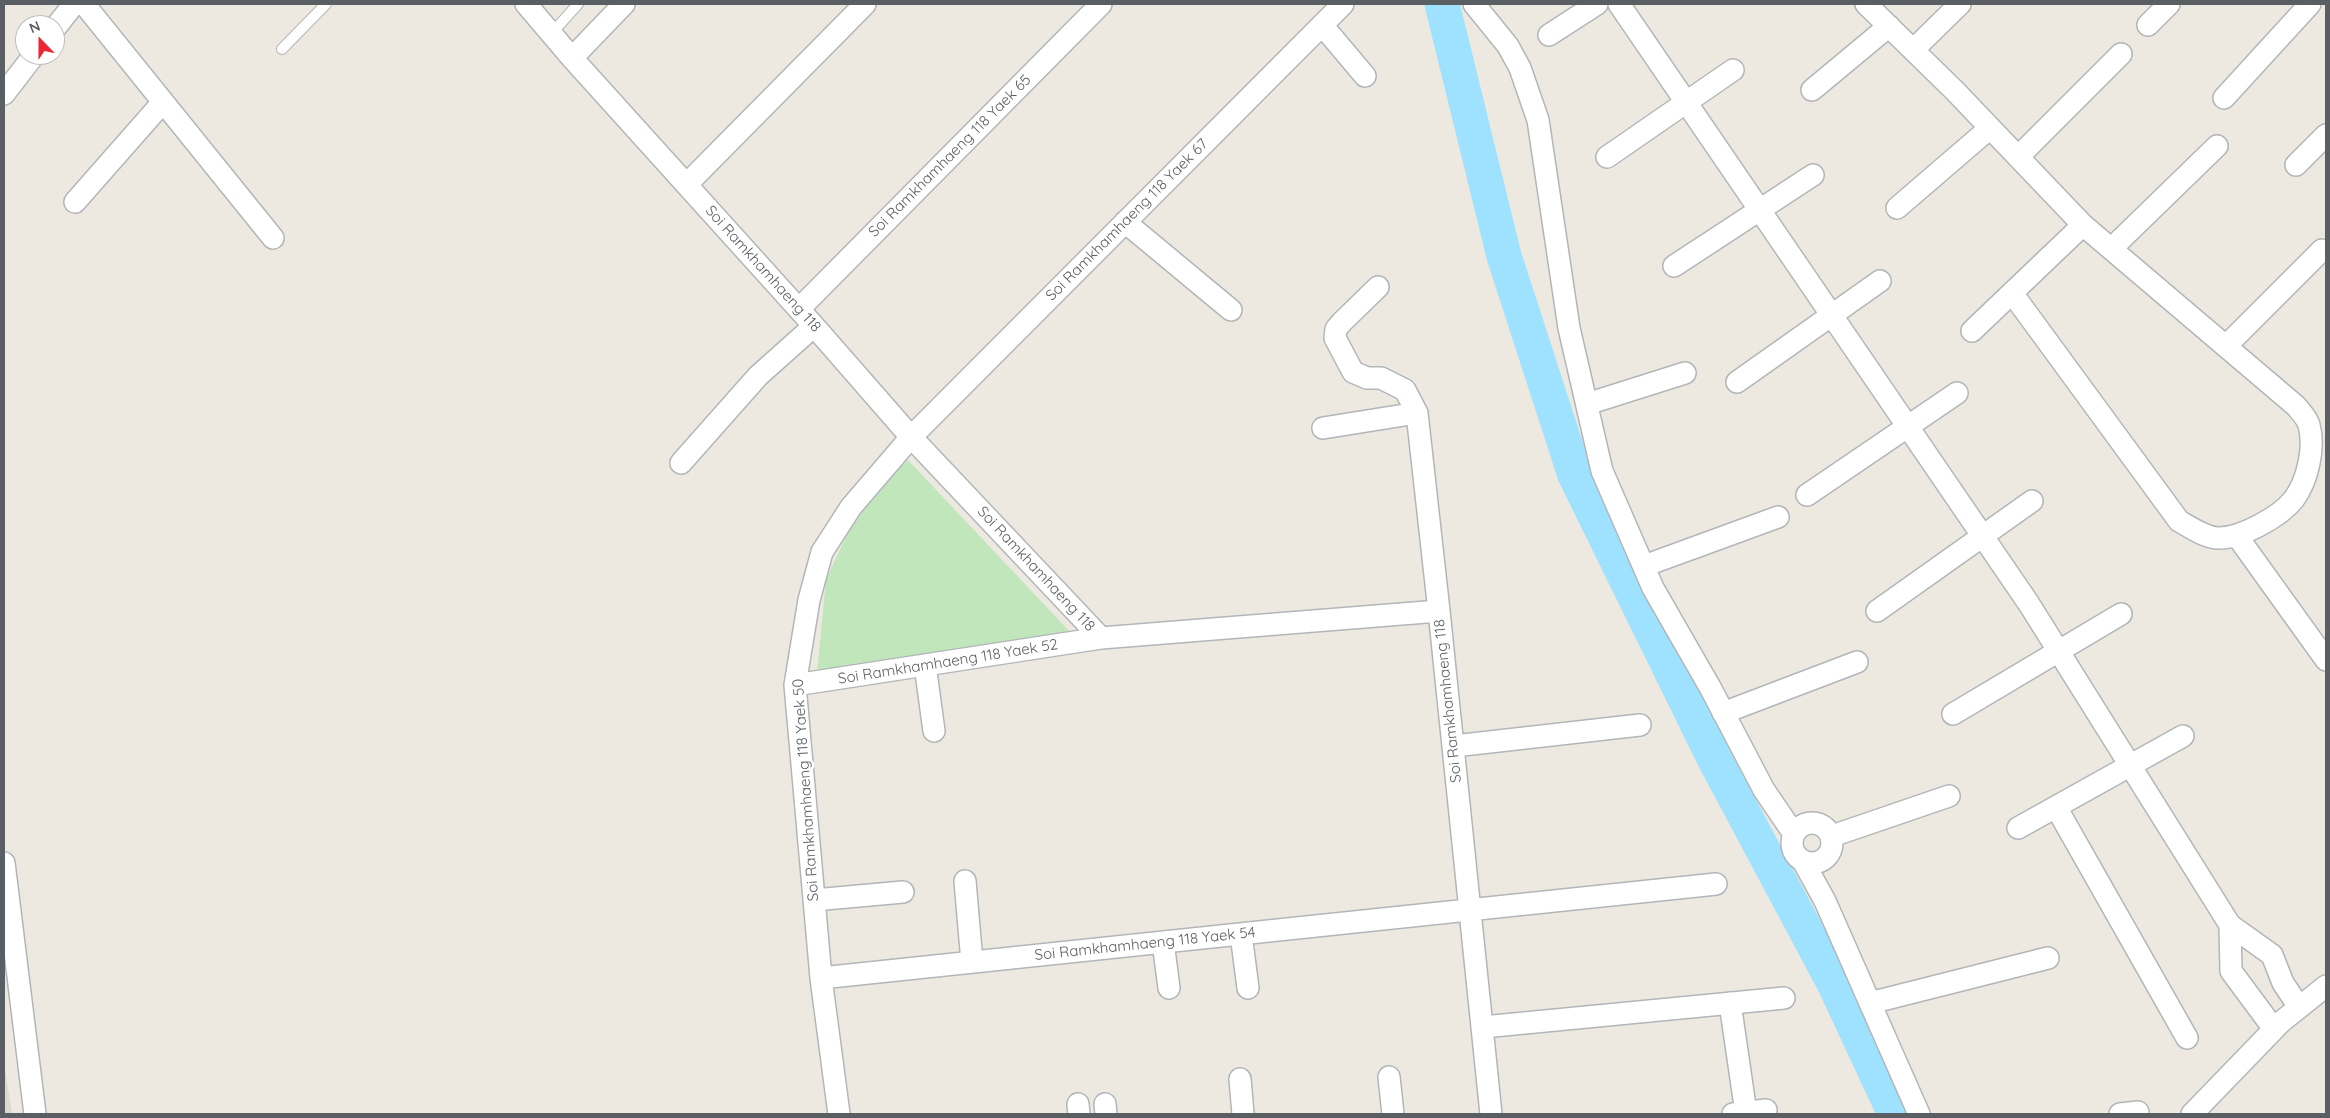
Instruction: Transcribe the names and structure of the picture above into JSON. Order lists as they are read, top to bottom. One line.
{"streets":{"street":["Soi Ramkhamhaeng 118 Yaek 65","Soi Ramkhamhaeng 118 Yaek 67","Soi Ramkhamhaeng 118","Soi Ramkhamhaeng 118 Yaek 52","Soi Ramkhamhaeng 118 Yaek 50","Soi Ramkhamhaeng 118 Yaek 54"]},"crossings":[["Soi Ramkhamhaeng 118 Yaek 65","Soi Ramkhamhaeng 118"],["Soi Ramkhamhaeng 118 Yaek 67","Soi Ramkhamhaeng 118"],["Soi Ramkhamhaeng 118 Yaek 67","Soi Ramkhamhaeng 118 Yaek 50"],["Soi Ramkhamhaeng 118","Soi Ramkhamhaeng 118 Yaek 52"],["Soi Ramkhamhaeng 118","Soi Ramkhamhaeng 118 Yaek 50"],["Soi Ramkhamhaeng 118","Soi Ramkhamhaeng 118 Yaek 54"],["Soi Ramkhamhaeng 118 Yaek 52","Soi Ramkhamhaeng 118 Yaek 50"],["Soi Ramkhamhaeng 118 Yaek 50","Soi Ramkhamhaeng 118 Yaek 54"]],"north":"top"}
